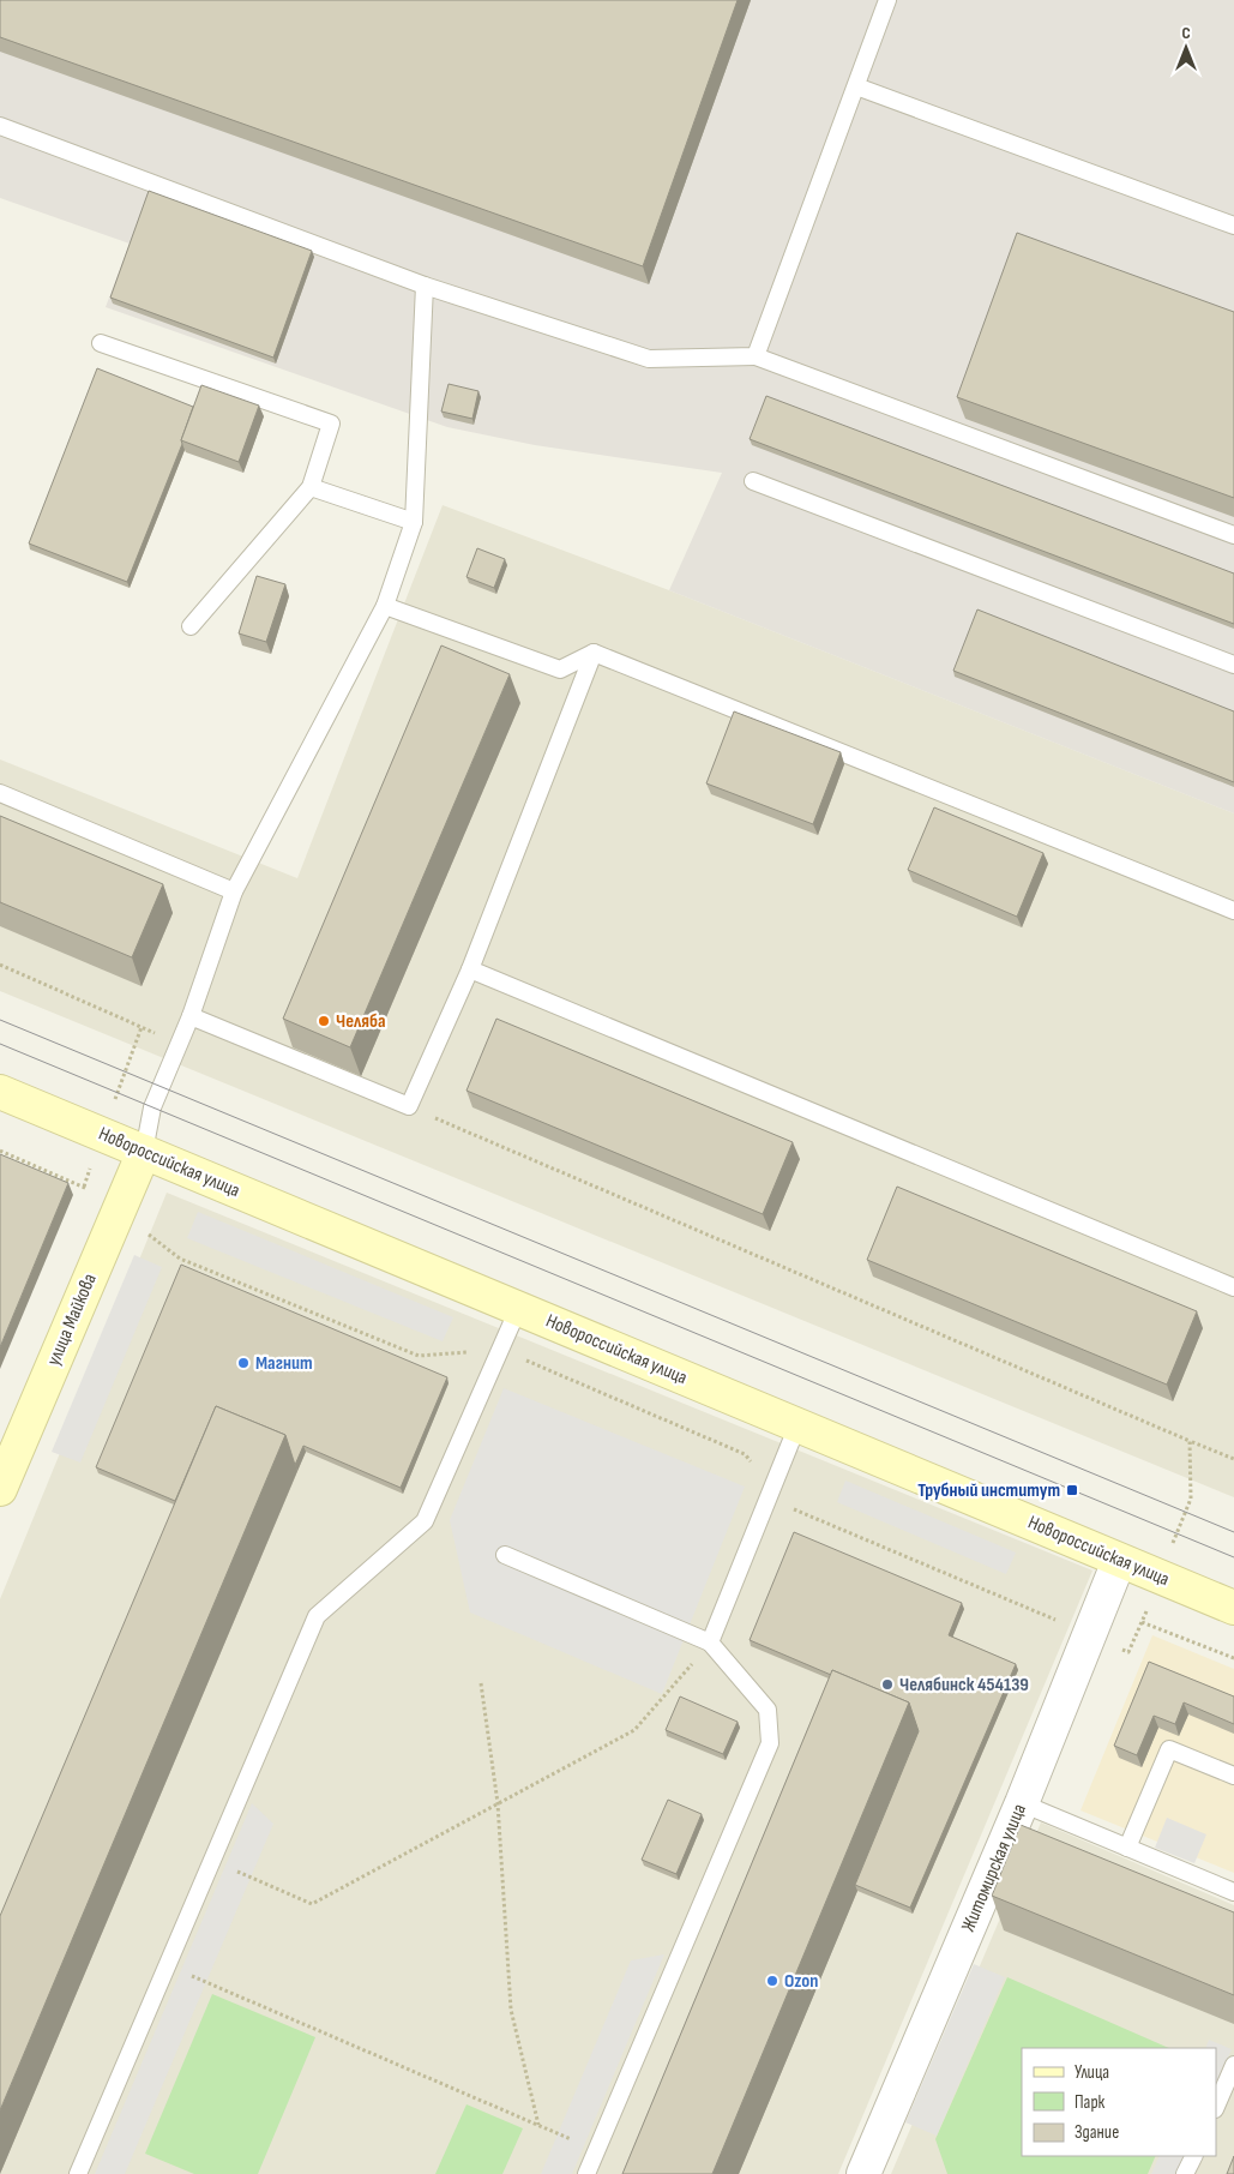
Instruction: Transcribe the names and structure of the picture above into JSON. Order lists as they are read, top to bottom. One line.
{"streets":{"main road":["Новороссийская улица","улица Майкова"],"street":["Житомирская улица"]},"crossings":[["Новороссийская улица","улица Майкова"],["Новороссийская улица","Житомирская улица"]],"places":{"other":["Челяба","Магнит","Челябинск 454139","Ozon"],"transit":["Трубный институт"]},"legend":["Улица","Парк","Здание"],"north":"top"}
